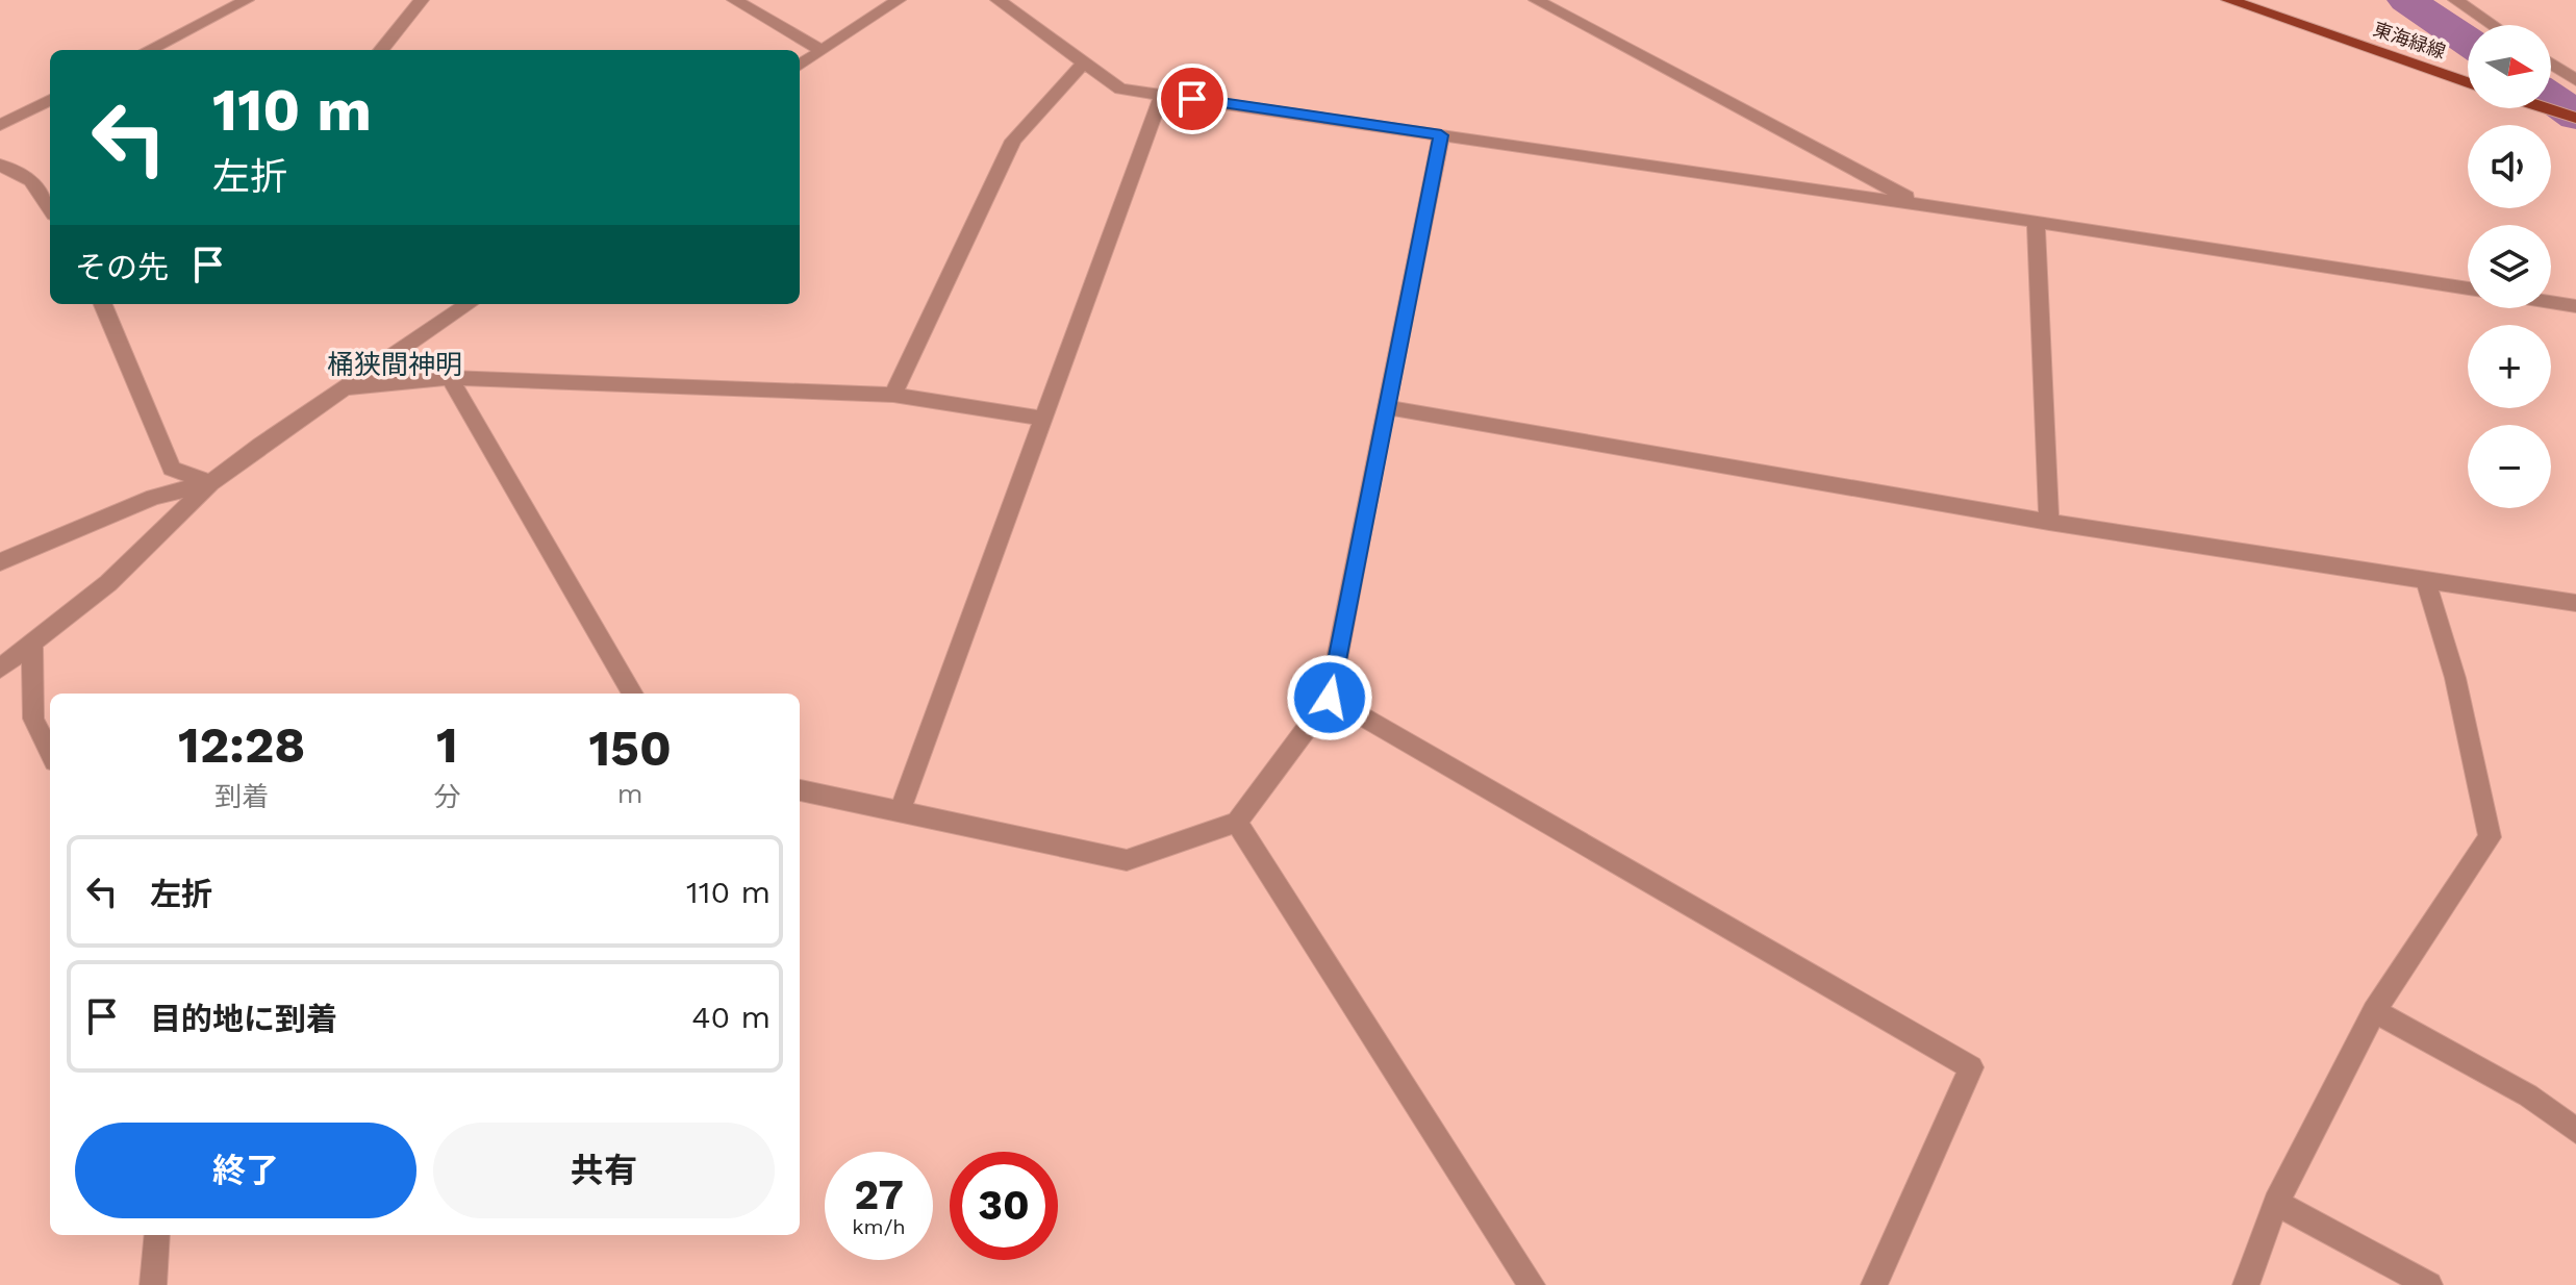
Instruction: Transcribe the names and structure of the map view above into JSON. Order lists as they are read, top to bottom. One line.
{"streets":{"main road":["東海緑線"]},"districts":["桶狭間神明"],"north":"right","page":{"map_buttons":["+","−"],"turn":["110 m","左折"],"then":"その先","eta":["12:28","到着","1","分","150","m"],"list":[{"name":"左折","value":"110 m"},{"name":"目的地に到着","value":"40 m"}],"buttons":["終了","共有"],"speed":"27 km/h","limit":"30"}}
